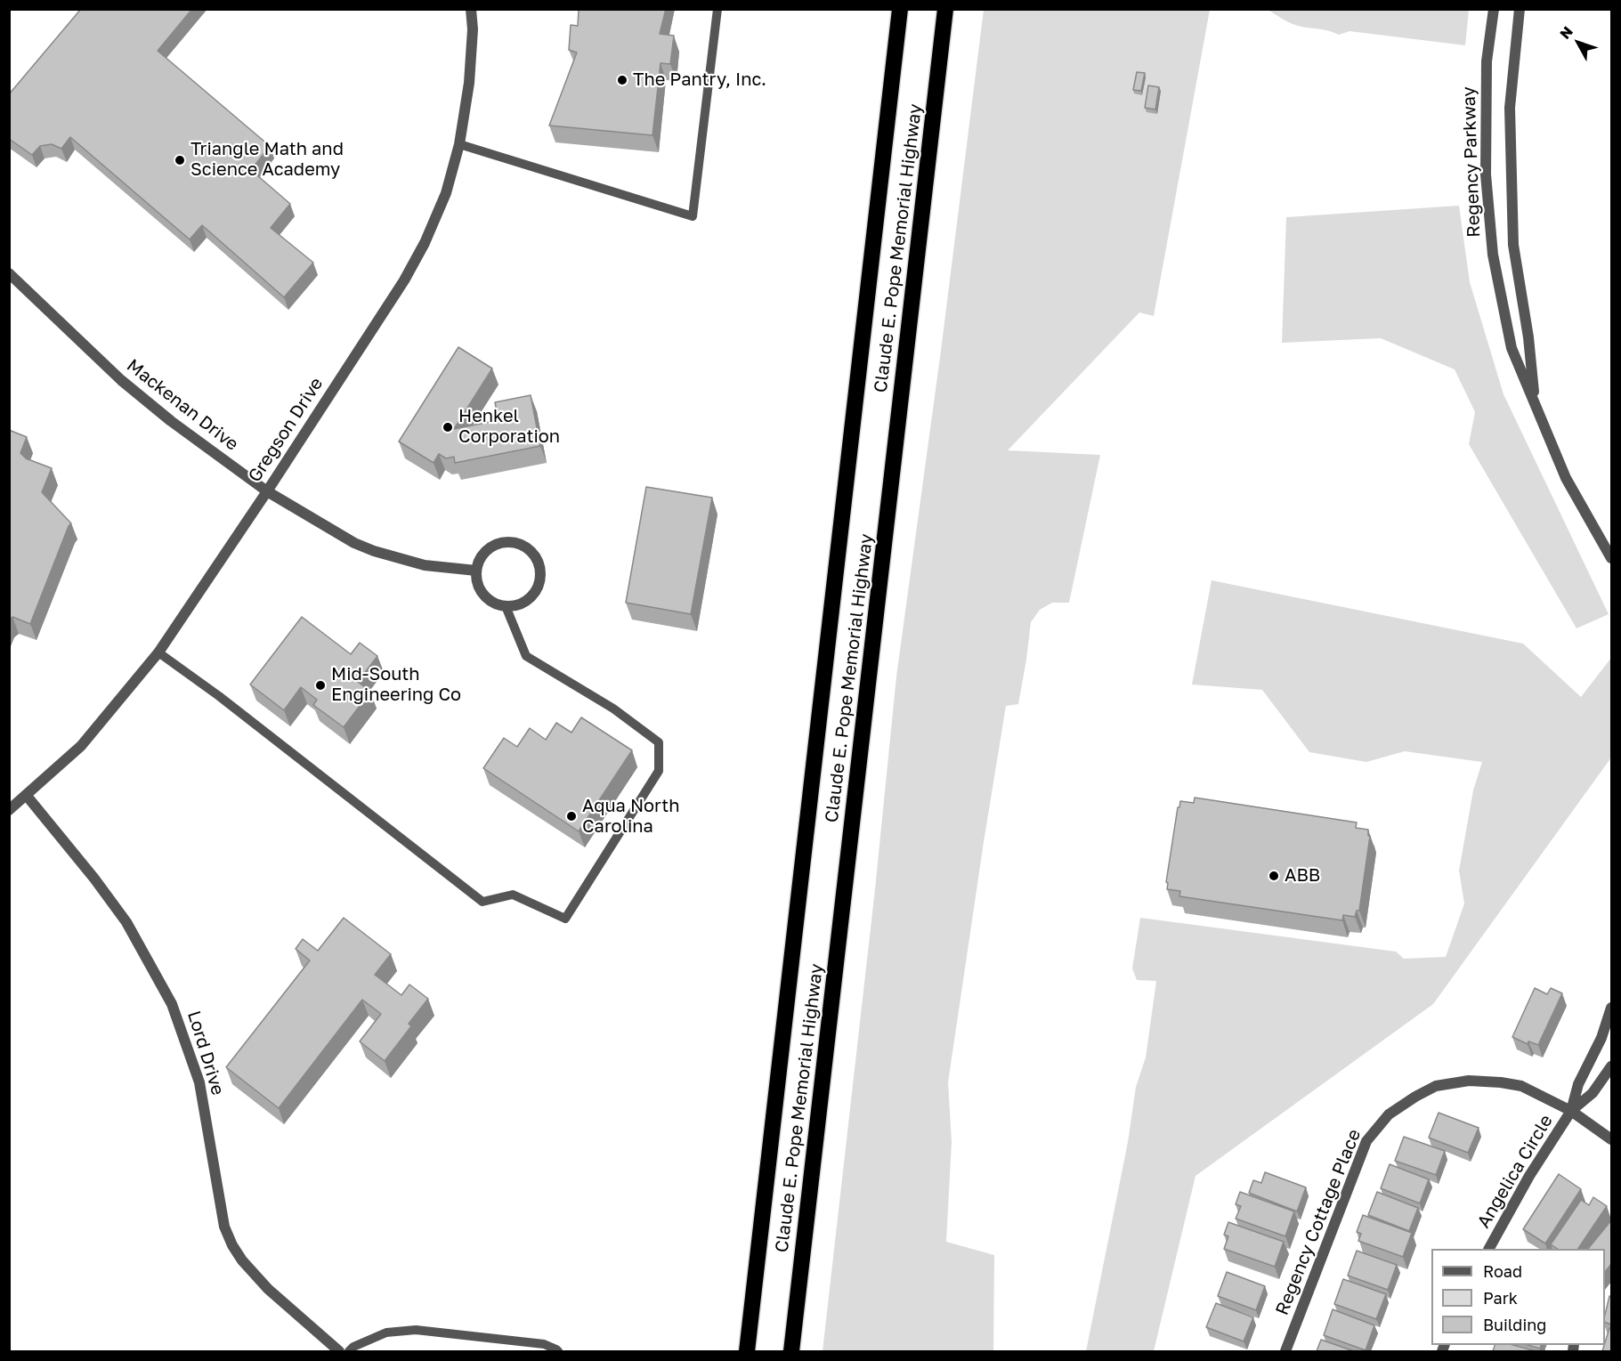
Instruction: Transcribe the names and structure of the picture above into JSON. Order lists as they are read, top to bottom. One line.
{"streets":{"highway":["Claude E. Pope Memorial Highway"],"street":["Regency Parkway","Mackenan Drive","Gregson Drive","Lord Drive","Angelica Circle","Regency Cottage Place"]},"crossings":[["Mackenan Drive","Gregson Drive"],["Gregson Drive","Lord Drive"],["Angelica Circle","Regency Cottage Place"]],"places":["The Pantry, Inc.","Triangle Math and Science Academy","Henkel Corporation","Mid-South Engineering Co","Aqua North Carolina","ABB"],"legend":["Road","Park","Building"],"north":"top left"}
